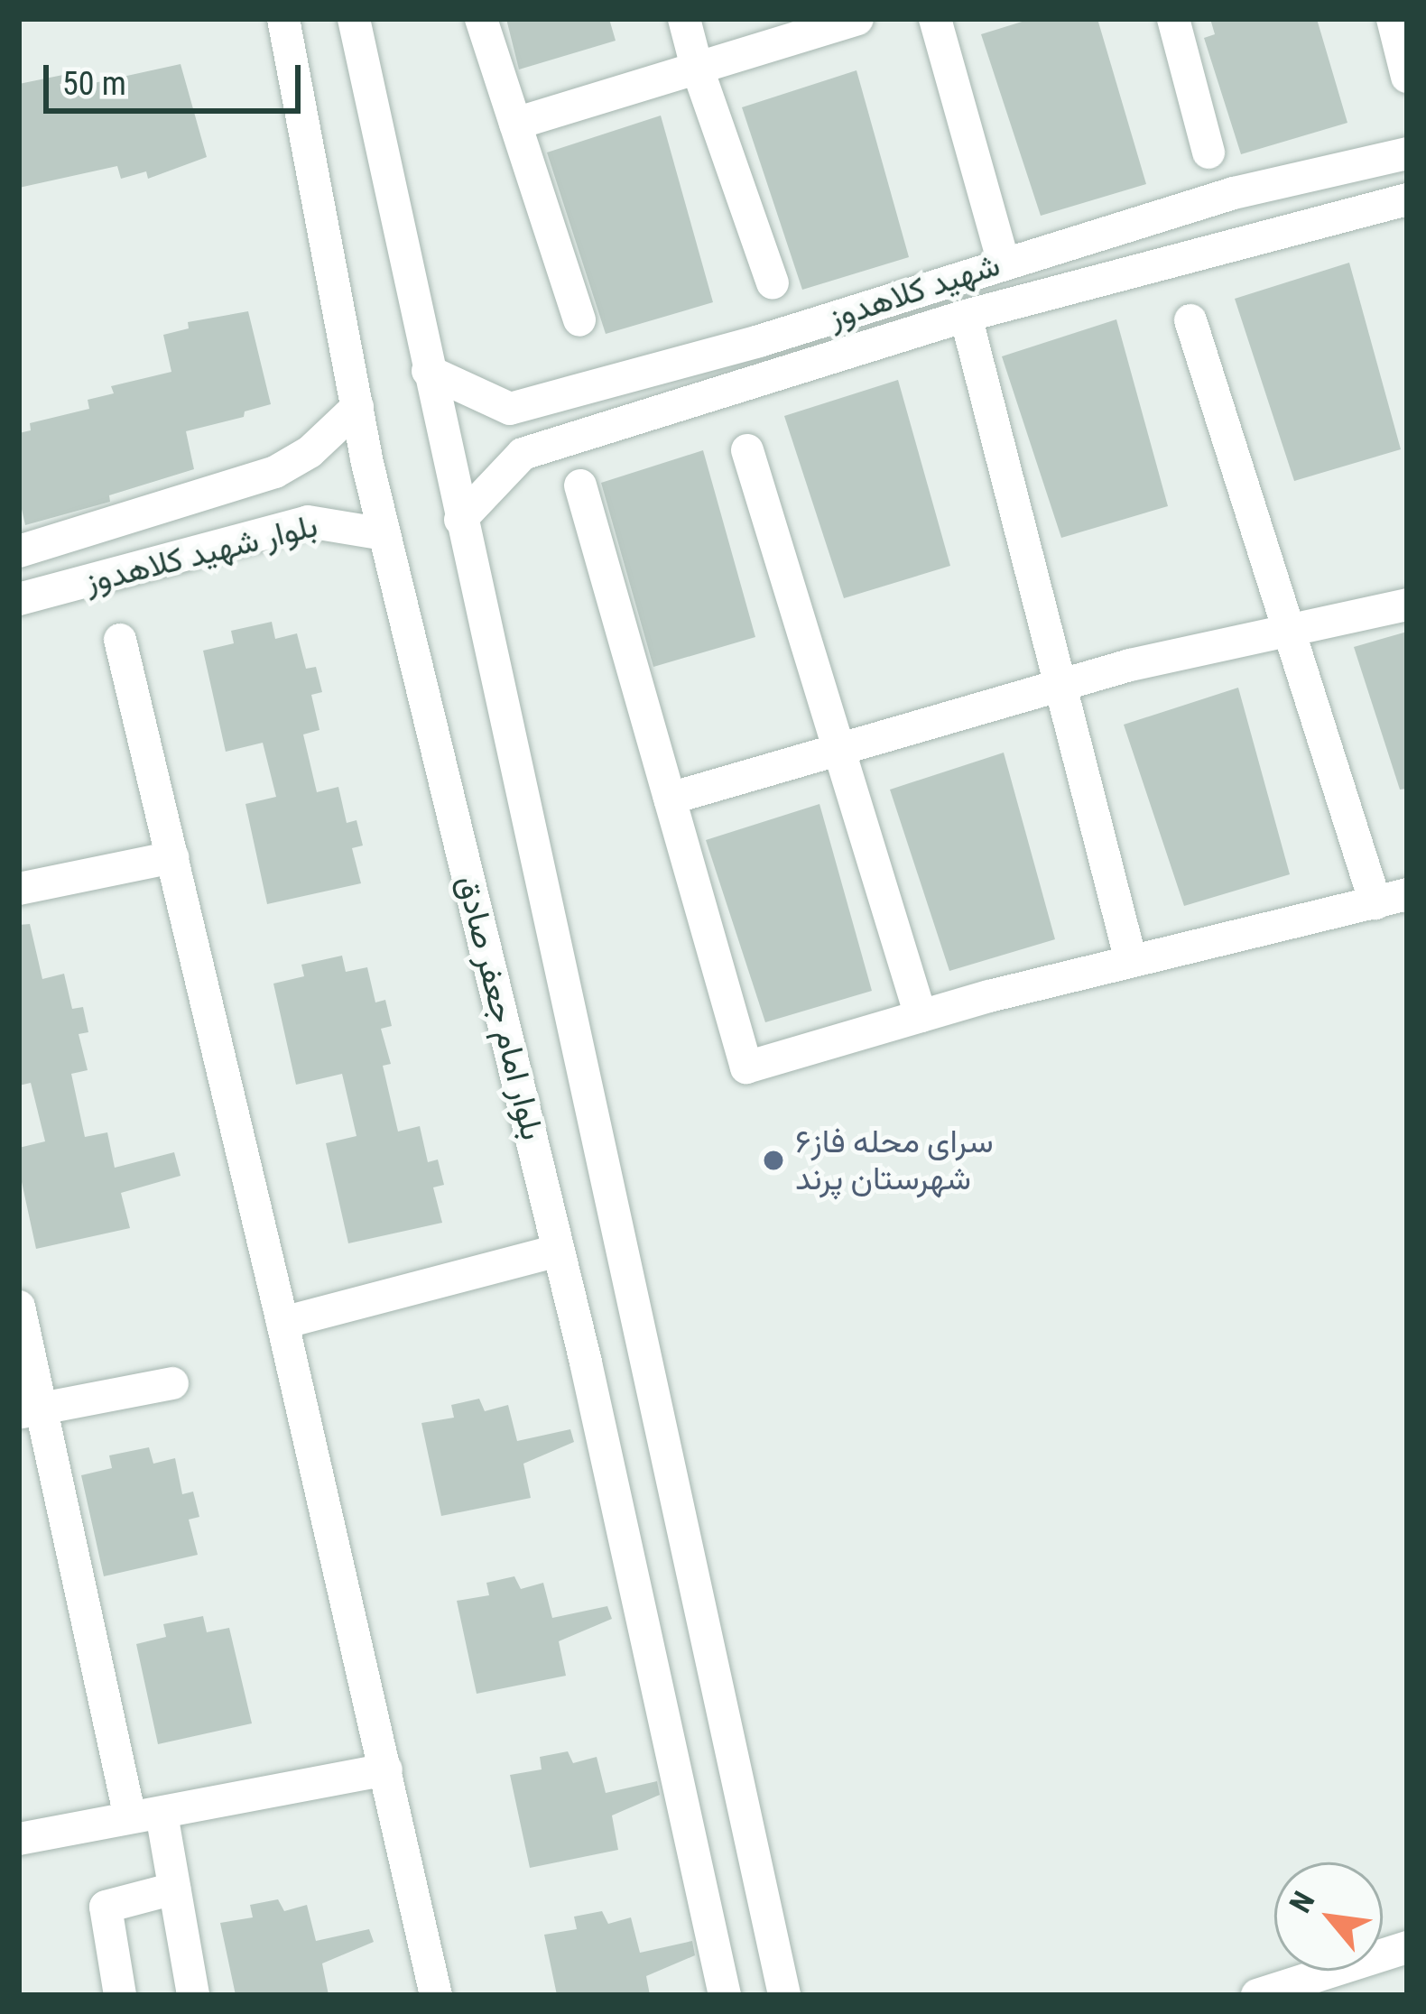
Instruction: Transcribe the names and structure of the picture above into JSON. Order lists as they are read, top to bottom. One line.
{"streets":{"street":["شهید کلاهدوز","بلوار شهید کلاهدوز","بلوار امام جعفر صادق"]},"crossings":[["بلوار شهید کلاهدوز","بلوار امام جعفر صادق"]],"places":["سرای محله فاز۶ شهرستان پرند"],"scale_bar":"50 m","north":"top left"}
